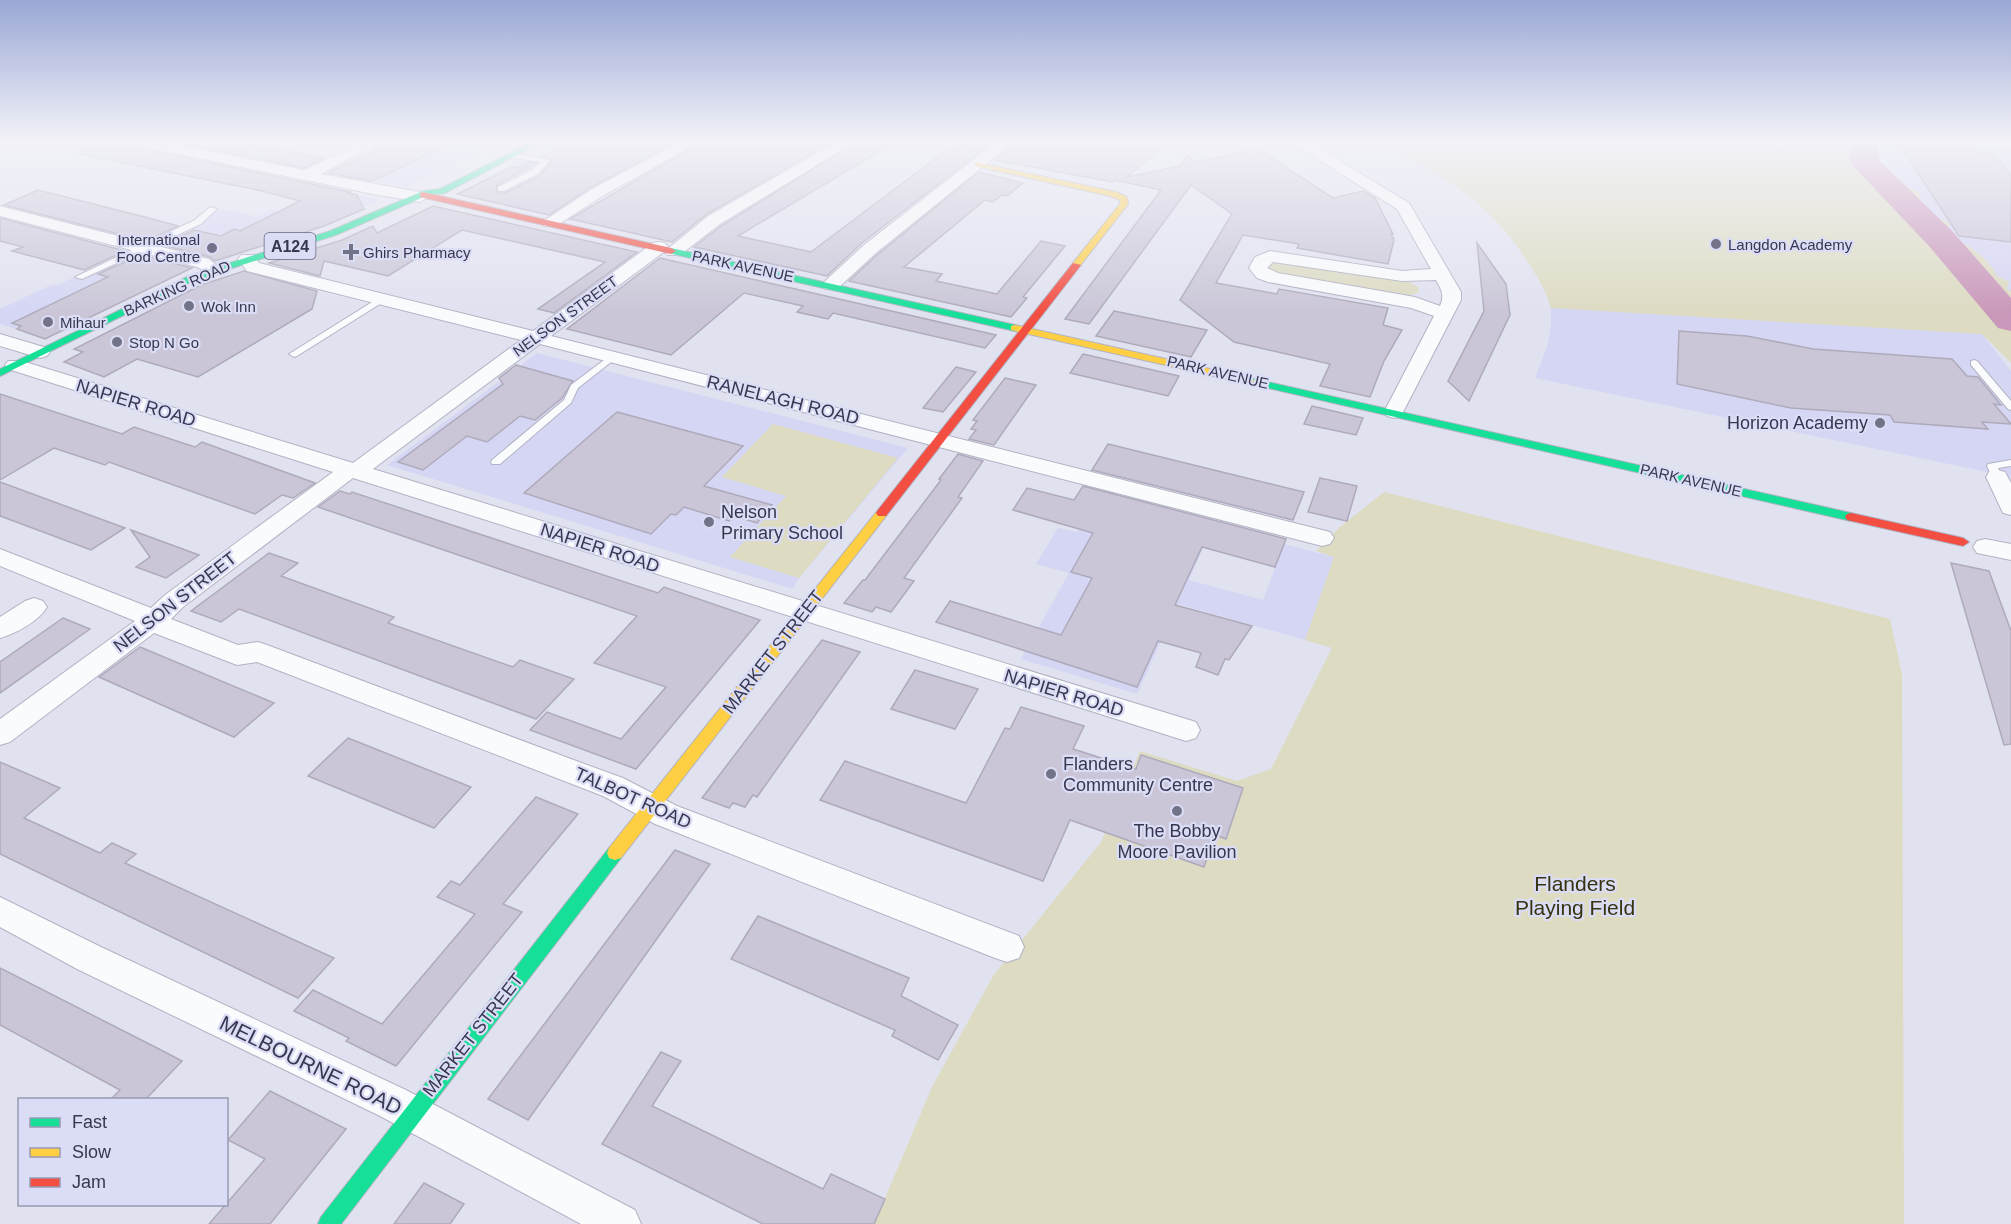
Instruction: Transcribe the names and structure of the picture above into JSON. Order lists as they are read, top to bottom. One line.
{"streets":{"street":["A124","PARK AVENUE","BARKING ROAD","NELSON STREET","RANELAGH ROAD","NAPIER ROAD","MARKET STREET","TALBOT ROAD","MELBOURNE ROAD"]},"crossings":[["PARK AVENUE","NELSON STREET"],["PARK AVENUE","MARKET STREET"],["BARKING ROAD","RANELAGH ROAD"],["BARKING ROAD","NAPIER ROAD"],["NELSON STREET","RANELAGH ROAD"],["NELSON STREET","NAPIER ROAD"],["NELSON STREET","TALBOT ROAD"],["RANELAGH ROAD","MARKET STREET"],["NAPIER ROAD","MARKET STREET"],["MARKET STREET","TALBOT ROAD"],["MARKET STREET","MELBOURNE ROAD"]],"parks":["Flanders Playing Field"],"places":{"other":["Langdon Academy","International Food Centre","Wok Inn","Mihaur","Stop N Go","Horizon Academy","Nelson Primary School","Flanders Community Centre","The Bobby Moore Pavilion"],"health":["Ghirs Pharmacy"]},"legend":["Fast","Slow","Jam"]}
